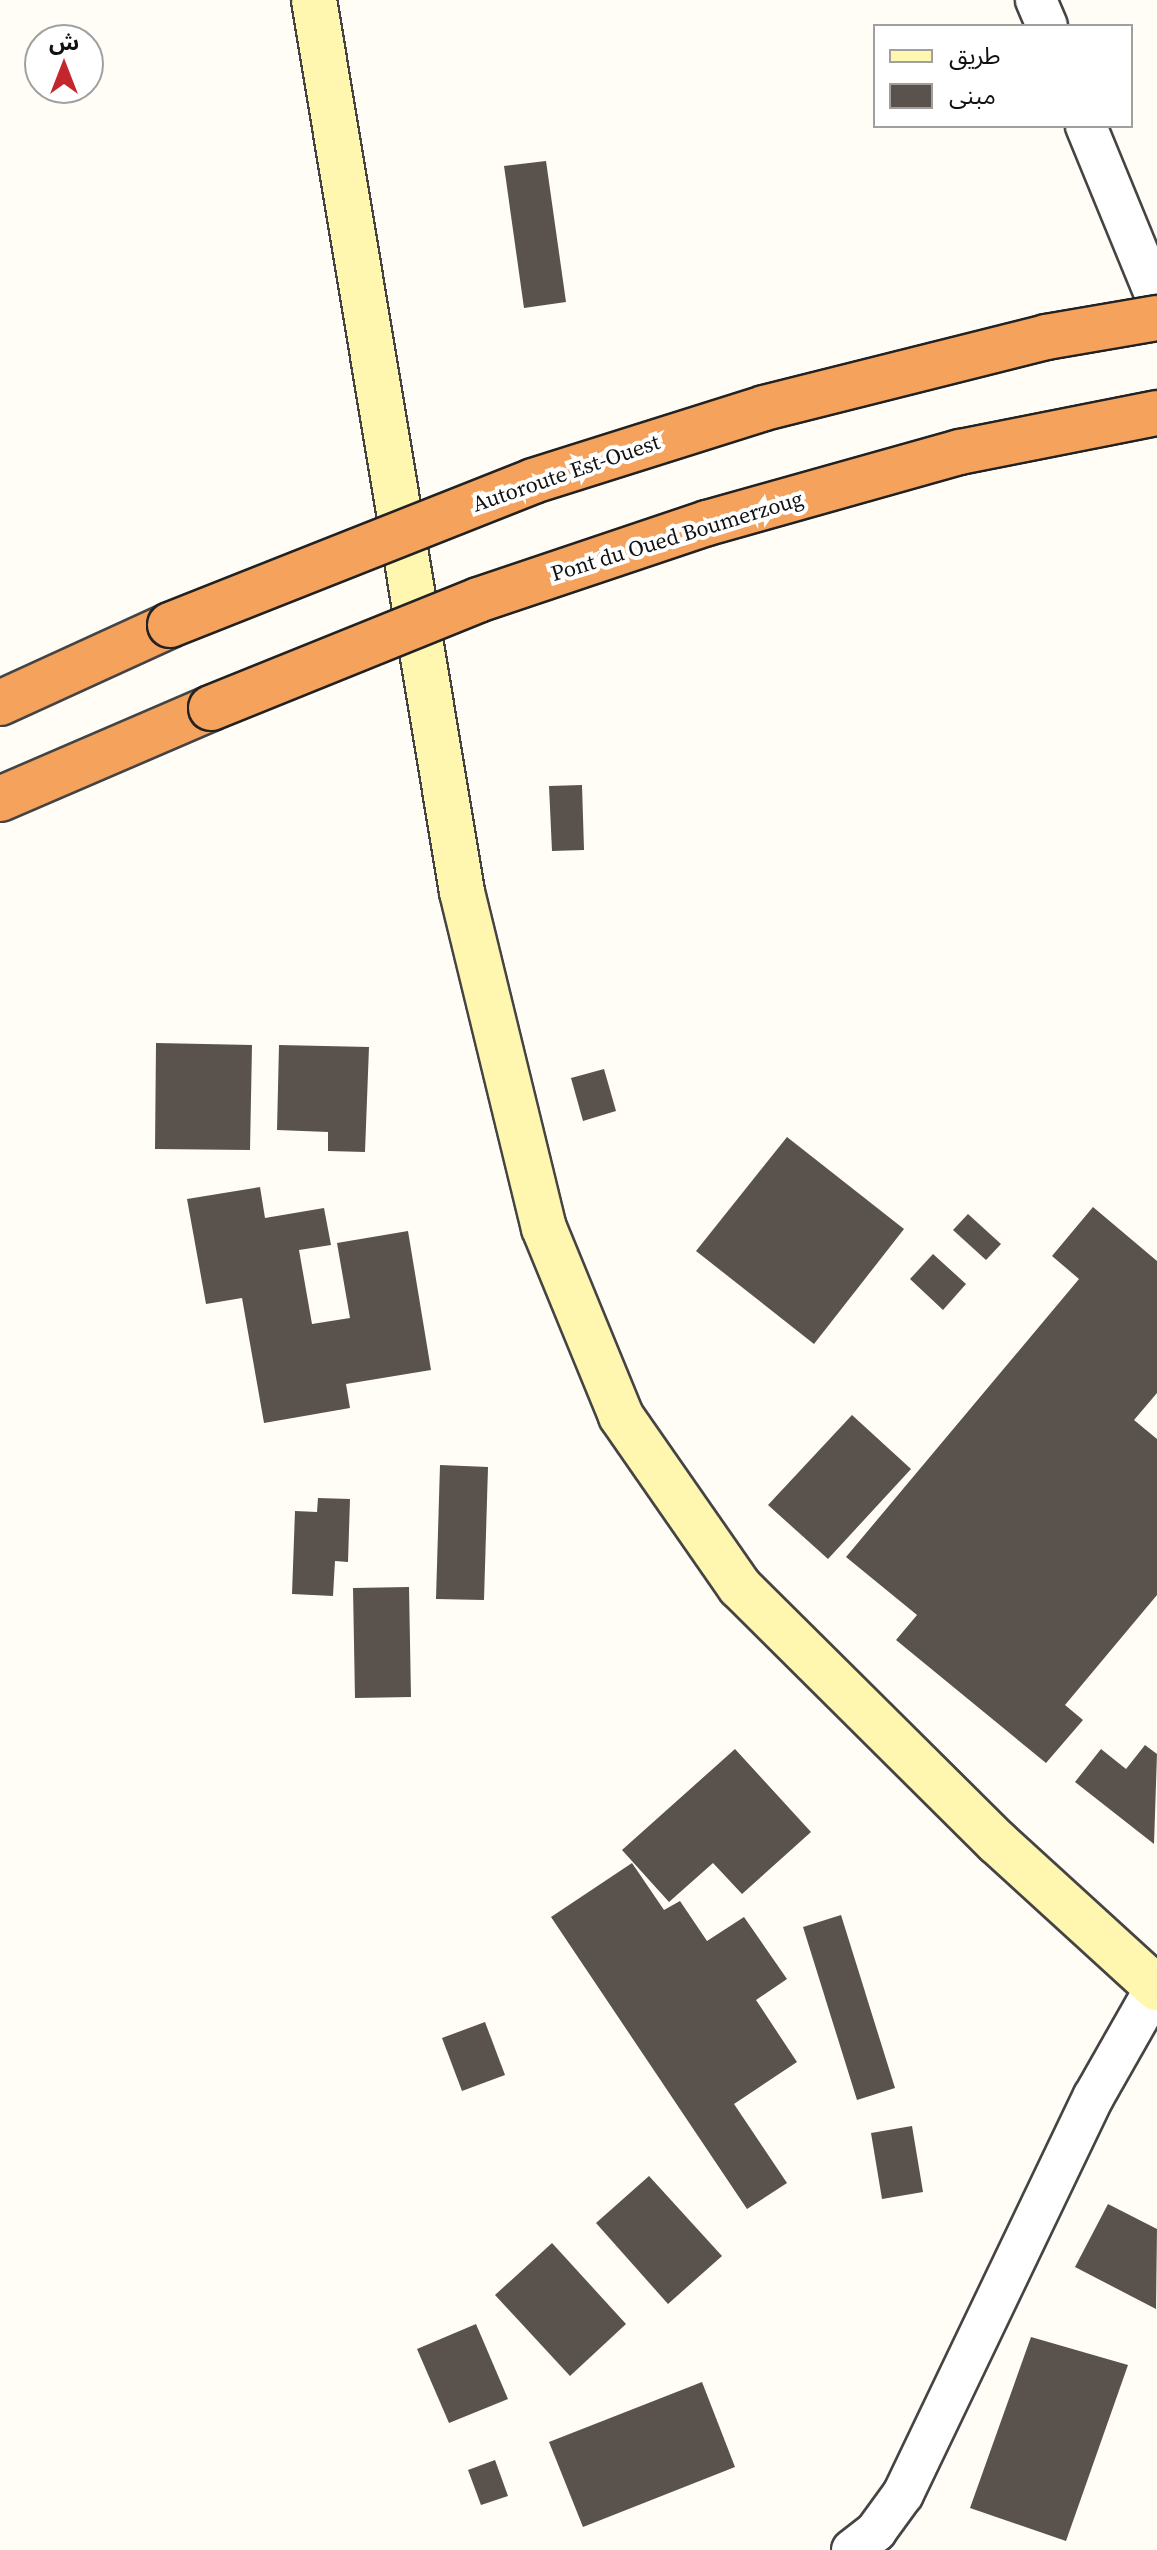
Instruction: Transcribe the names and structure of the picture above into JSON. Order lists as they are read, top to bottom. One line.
{"streets":{"highway":["Autoroute Est-Ouest","Pont du Oued Boumerzoug"]},"legend":["طريق","مبنى"],"north":"top"}
